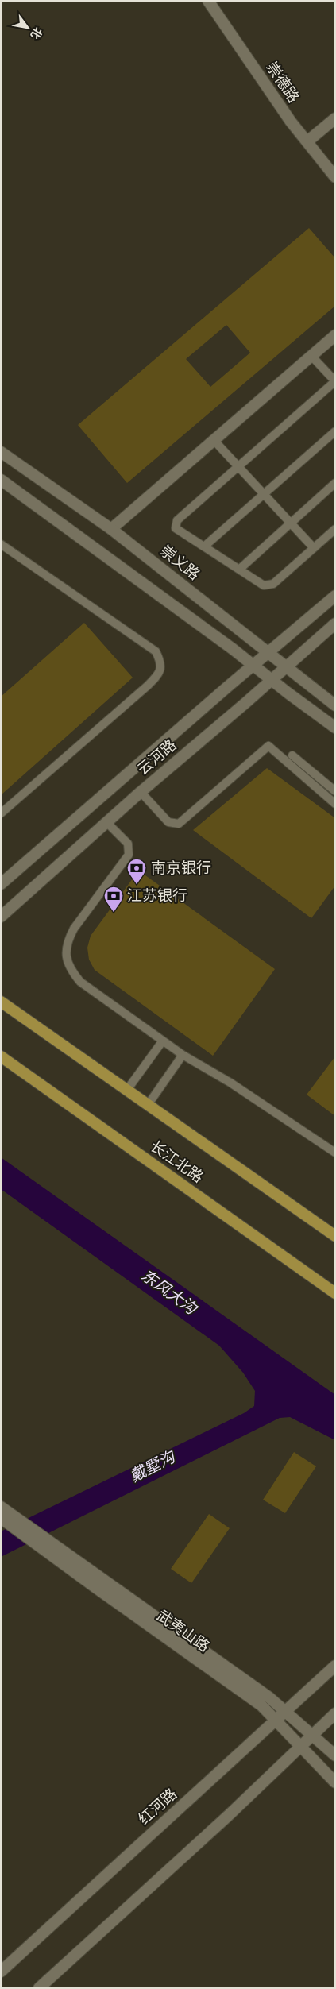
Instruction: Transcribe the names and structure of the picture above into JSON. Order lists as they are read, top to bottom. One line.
{"streets":{"main road":["长江北路"],"street":["崇德路","崇义路","云河路","武夷山路","红河路"]},"crossings":[["崇义路","云河路"],["武夷山路","红河路"]],"water":["东风大沟","戴墅沟"],"places":{"bank":["南京银行","江苏银行"]},"north":"bottom right"}
